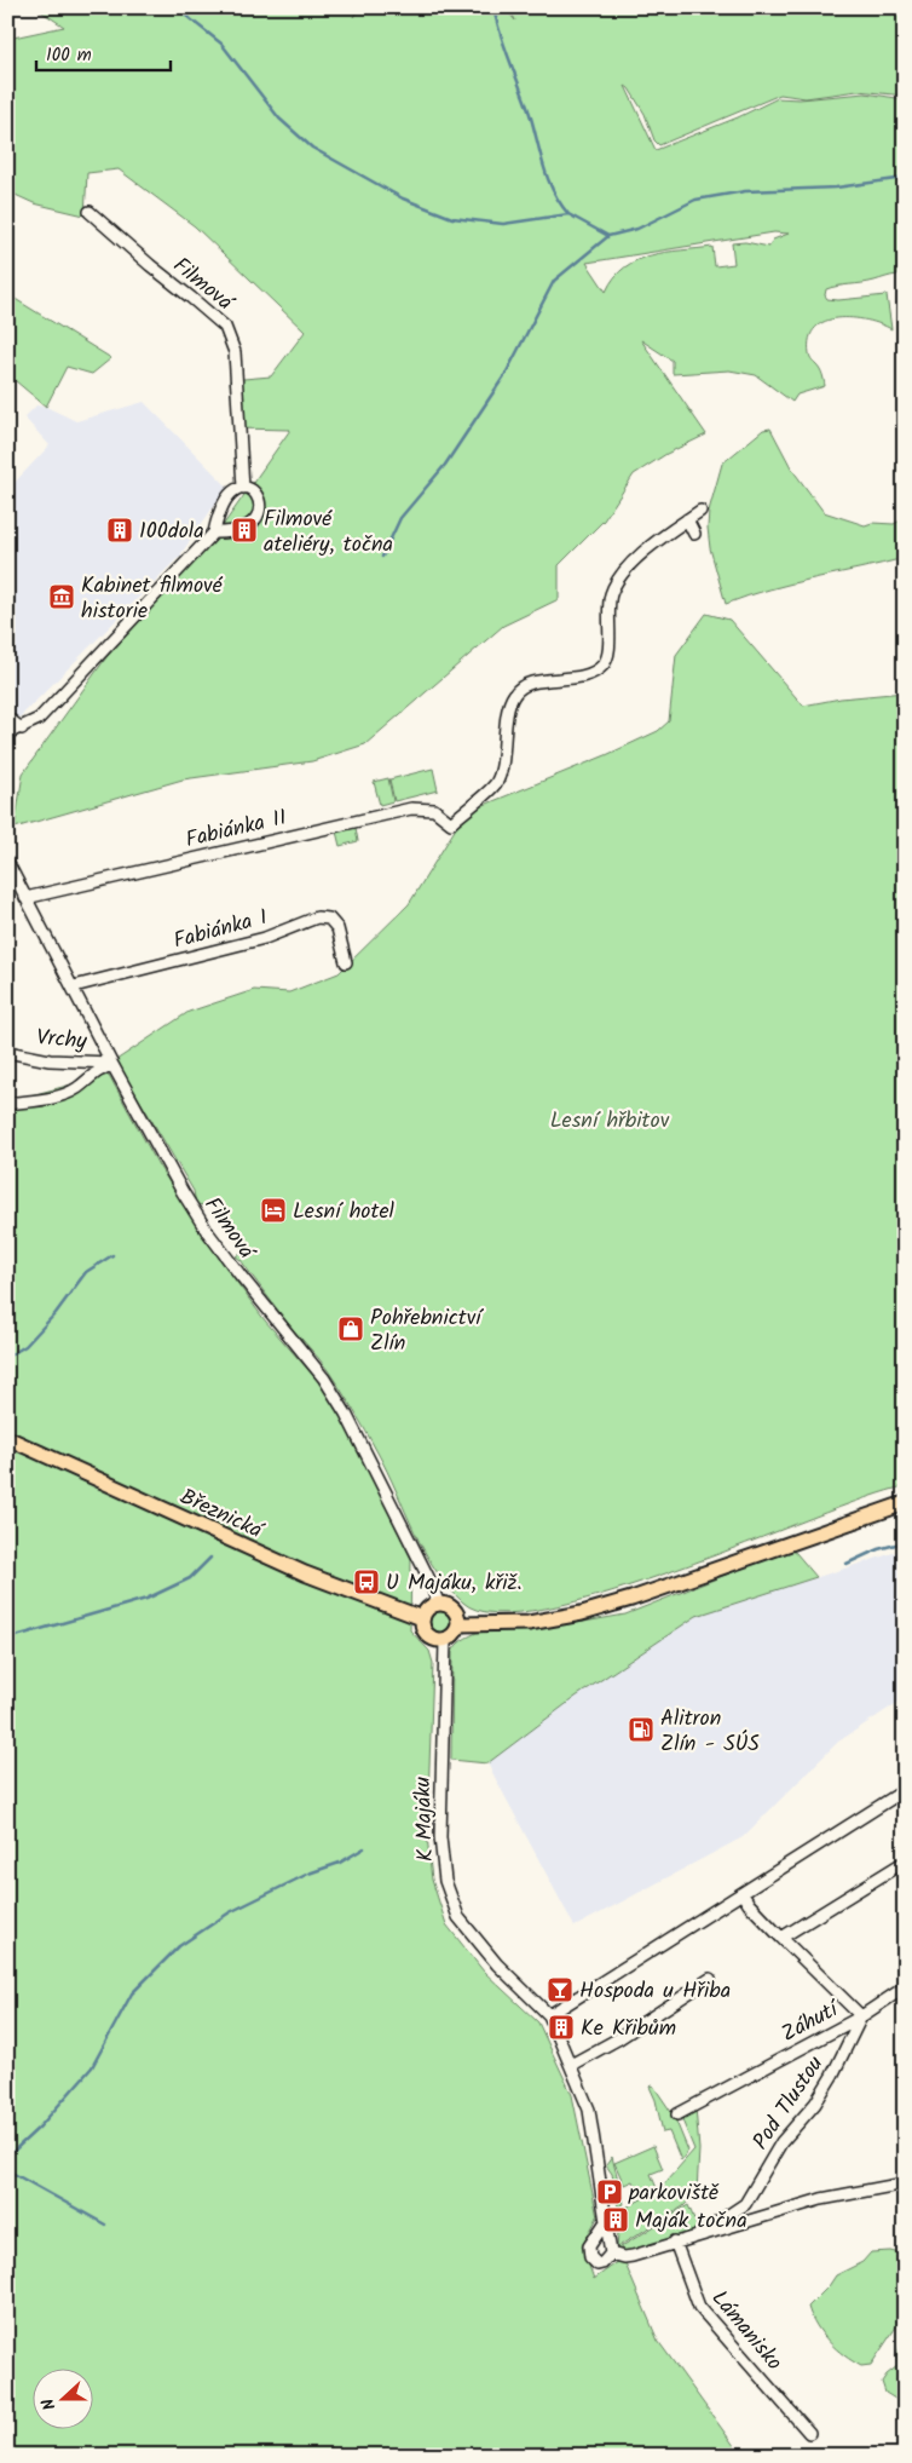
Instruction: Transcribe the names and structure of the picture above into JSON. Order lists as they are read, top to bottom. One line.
{"streets":{"main road":["Březnická"],"street":["Filmová","Fabiánka II","Fabiánka I","Vrchy","K Majáku","Záhutí","Pod Tlustou","Lámanisko"]},"crossings":[["Filmová","Fabiánka II"],["Filmová","Fabiánka I"],["Filmová","Vrchy"],["Filmová","Březnická"],["Filmová","K Majáku"],["Březnická","K Majáku"],["Záhutí","Pod Tlustou"]],"parks":["Lesní hřbitov"],"places":{"building":["100dola","Filmové ateliéry, točna","Ke Křibům","Maják točna"],"museum":["Kabinet filmové historie"],"hotel":["Lesní hotel"],"shop":["Pohřebnictví Zlín"],"bus stop":["U Majáku, křiž."],"fuel station":["Alitron Zlín - SÚS"],"bar":["Hospoda u Hřiba"],"parking":["parkoviště"]},"scale_bar":"100 m","north":"left"}
